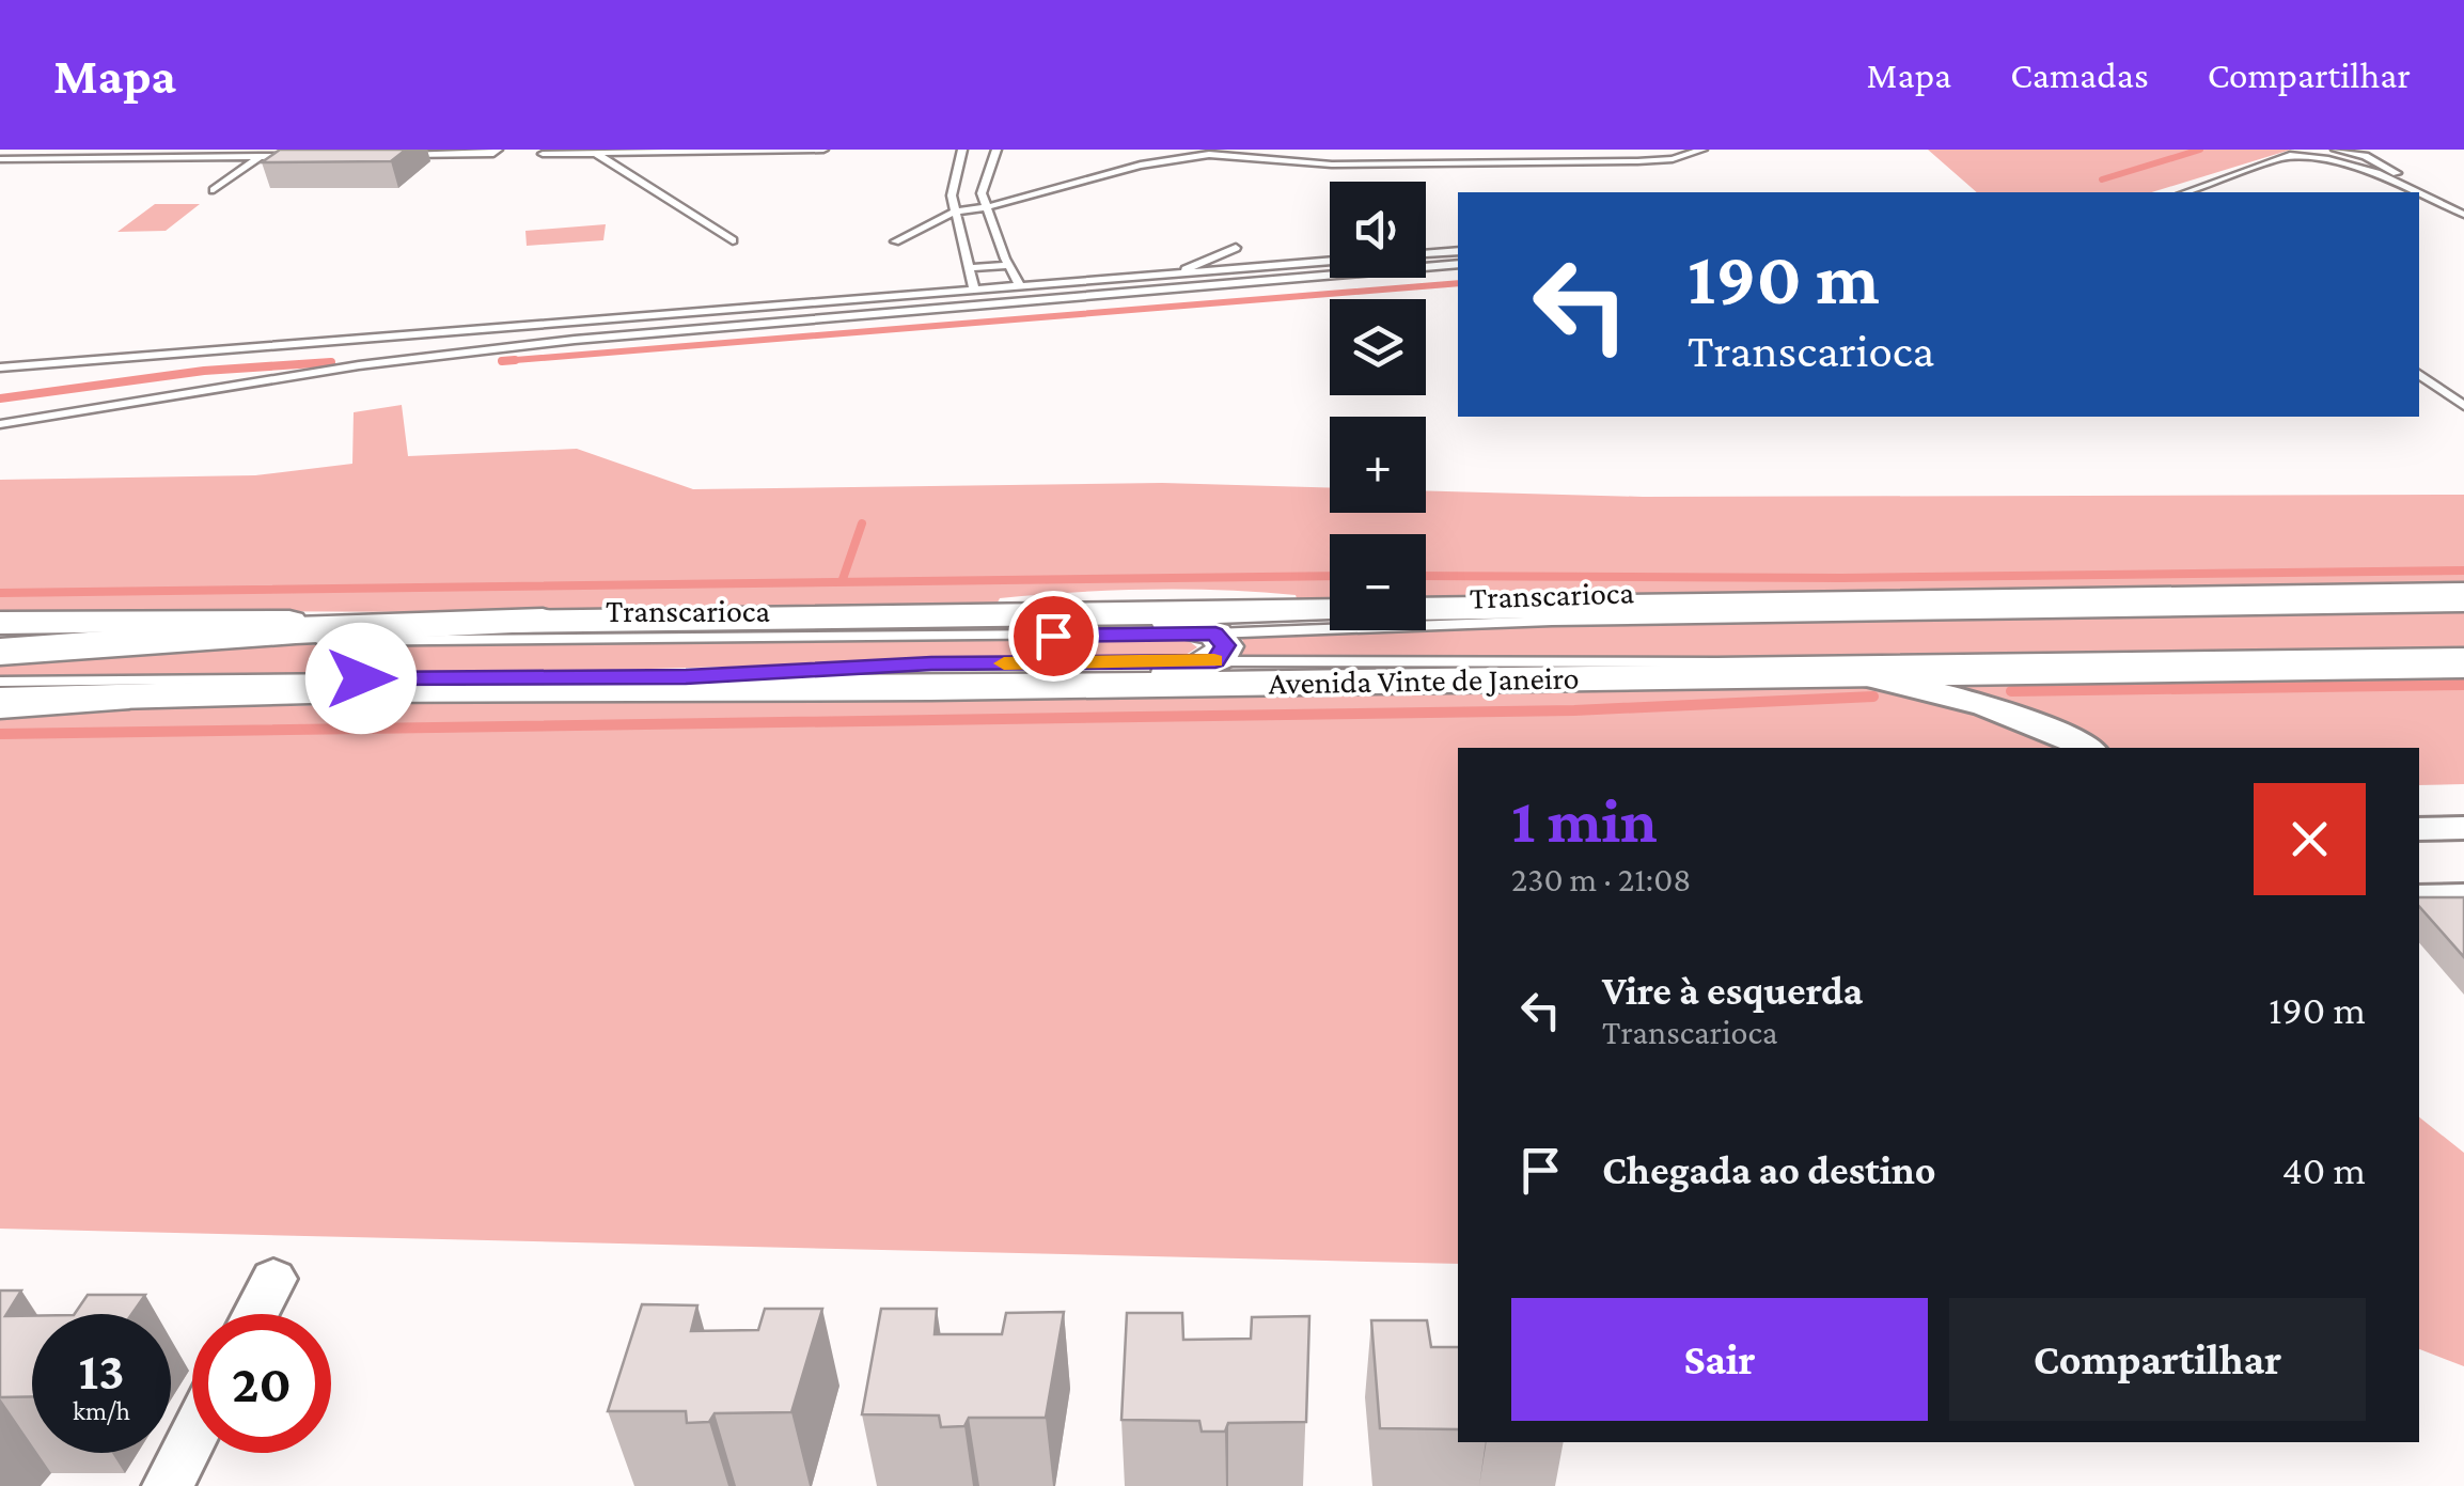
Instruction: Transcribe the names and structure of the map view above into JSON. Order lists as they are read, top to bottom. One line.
{"streets":{"street":["Avenida Vinte de Janeiro"],"lane":["Transcarioca"]},"page":{"header":"Mapa","nav":["Mapa","Camadas","Compartilhar"],"map_buttons":["+","−"],"turn":["190 m","Transcarioca"],"heading":["1 min","230 m · 21:08"],"list":[{"name":"Vire à esquerda","note":"Transcarioca","value":"190 m"},{"name":"Chegada ao destino","value":"40 m"}],"buttons":["Sair","Compartilhar"],"speed":"13 km/h","limit":"20"}}
